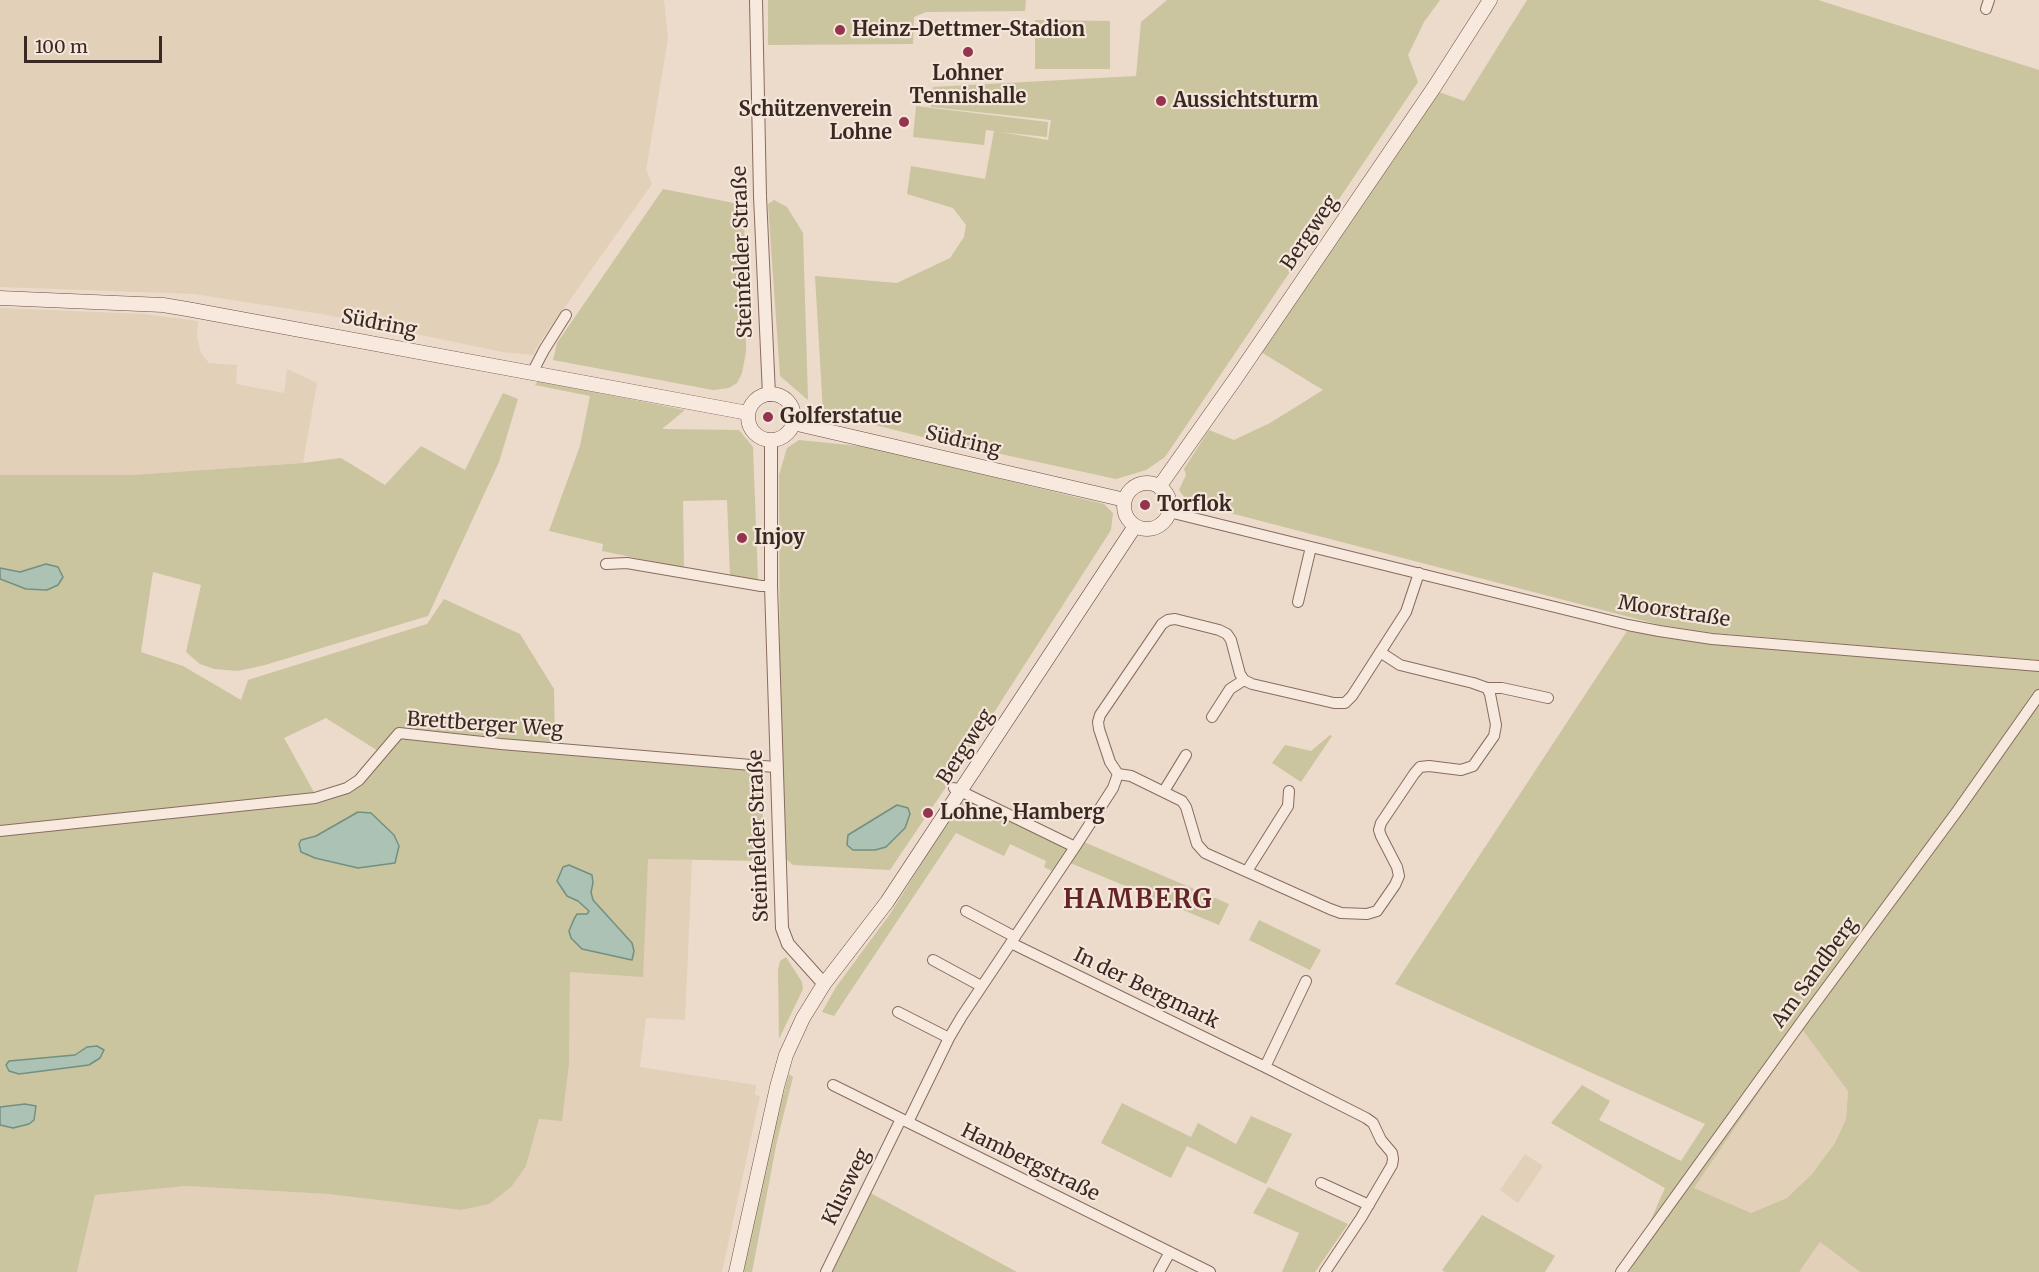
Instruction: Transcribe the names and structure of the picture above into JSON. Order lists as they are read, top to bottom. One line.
{"streets":{"main road":["Bergweg","Südring"],"street":["Steinfelder Straße","Moorstraße","Brettberger Weg","Am Sandberg","In der Bergmark","Hambergstraße","Klusweg"]},"crossings":[["Bergweg","Steinfelder Straße"],["Bergweg","Südring"],["Bergweg","Moorstraße"],["Steinfelder Straße","Südring"],["Steinfelder Straße","Brettberger Weg"],["Südring","Moorstraße"],["Hambergstraße","Klusweg"]],"districts":["HAMBERG"],"places":["Heinz-Dettmer-Stadion","Lohner Tennishalle","Aussichtsturm","Schützenverein Lohne","Golferstatue","Torflok","Injoy","Lohne, Hamberg"],"scale_bar":"100 m"}
